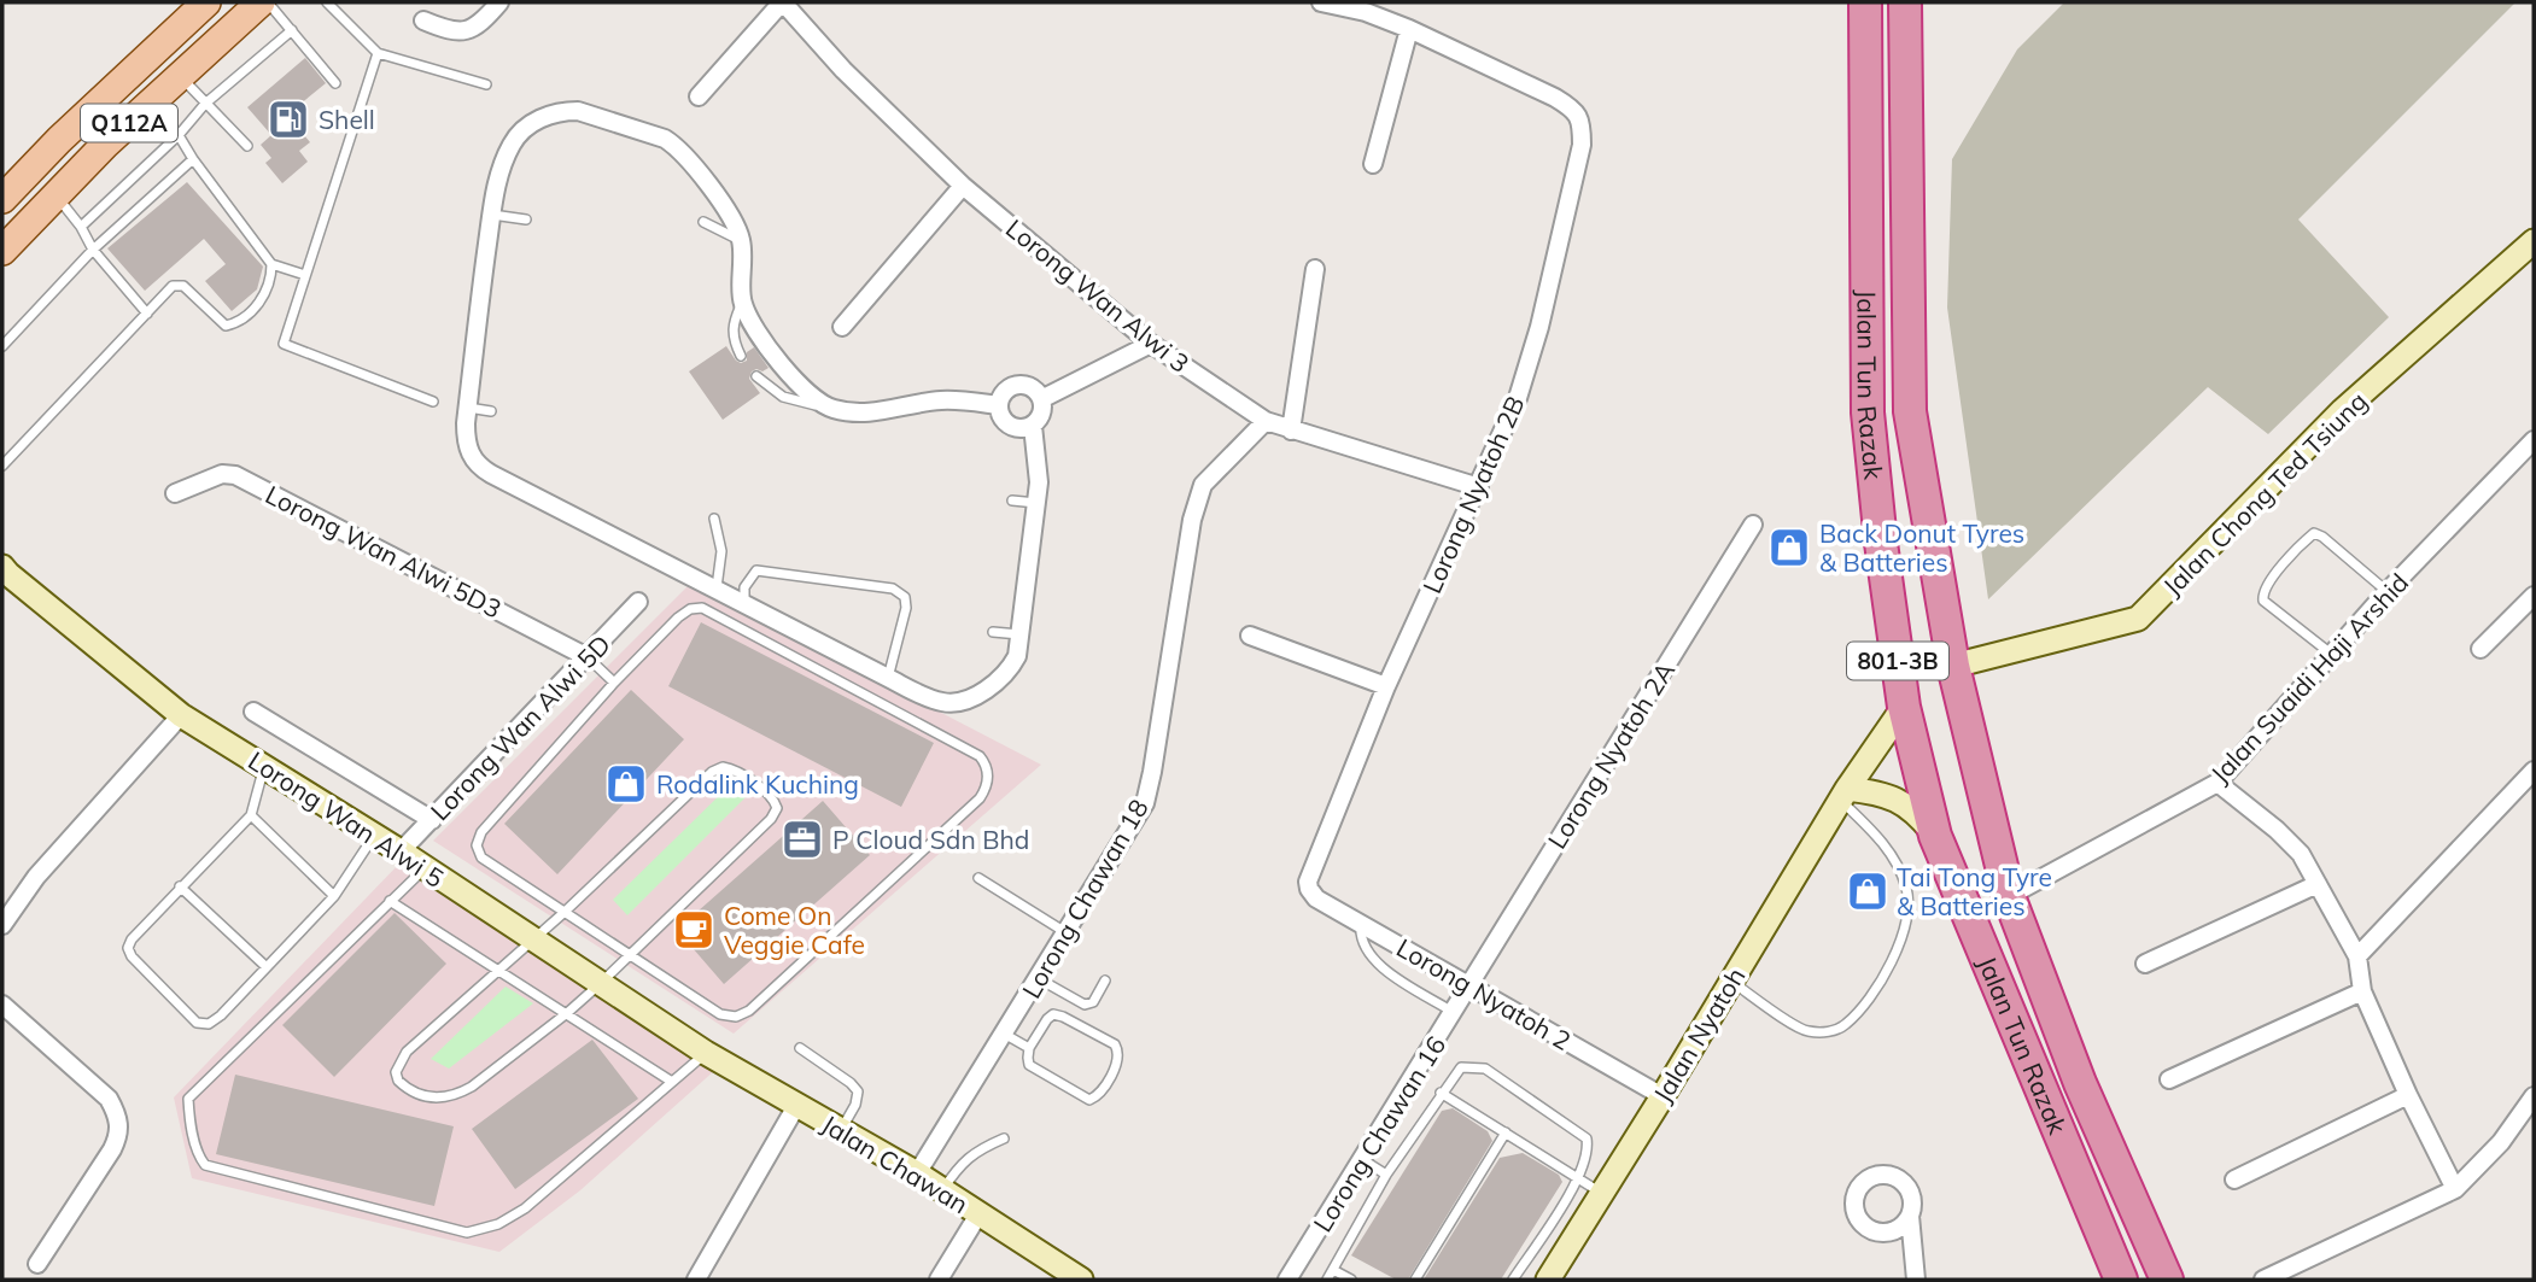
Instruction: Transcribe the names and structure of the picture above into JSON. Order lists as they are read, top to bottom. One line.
{"streets":{"highway":["Jalan Tun Razak","801-3B"],"main road":["Q112A"],"street":["Lorong Wan Alwi 3","Jalan Chong Ted Tsiung","Lorong Nyatoh 2B","Lorong Wan Alwi 5D3","Jalan Suaidi Haji Arshid","Lorong Wan Alwi 5D","Lorong Nyatoh 2A","Lorong Wan Alwi 5","Lorong Chawan 18","Lorong Nyatoh 2","Jalan Nyatoh","Lorong Chawan 16","Jalan Chawan"]},"crossings":[["Lorong Wan Alwi 3","Lorong Nyatoh 2B"],["Lorong Wan Alwi 3","Lorong Chawan 18"],["Jalan Tun Razak","Jalan Chong Ted Tsiung"],["Jalan Tun Razak","Jalan Suaidi Haji Arshid"],["Jalan Tun Razak","Jalan Nyatoh"],["Lorong Nyatoh 2B","Lorong Nyatoh 2"],["Lorong Wan Alwi 5D3","Lorong Wan Alwi 5D"],["Lorong Wan Alwi 5D","Lorong Wan Alwi 5"],["Lorong Nyatoh 2A","Lorong Nyatoh 2"],["Lorong Nyatoh 2A","Lorong Chawan 16"],["Lorong Wan Alwi 5","Jalan Chawan"],["Lorong Chawan 18","Jalan Chawan"],["Lorong Nyatoh 2","Jalan Nyatoh"],["Lorong Nyatoh 2","Lorong Chawan 16"]],"places":{"fuel station":["Shell"],"shop":["Back Donut Tyres & Batteries","Rodalink Kuching","Tai Tong Tyre & Batteries"],"office":["P Cloud Sdn Bhd"],"cafe":["Come On Veggie Cafe"]}}
